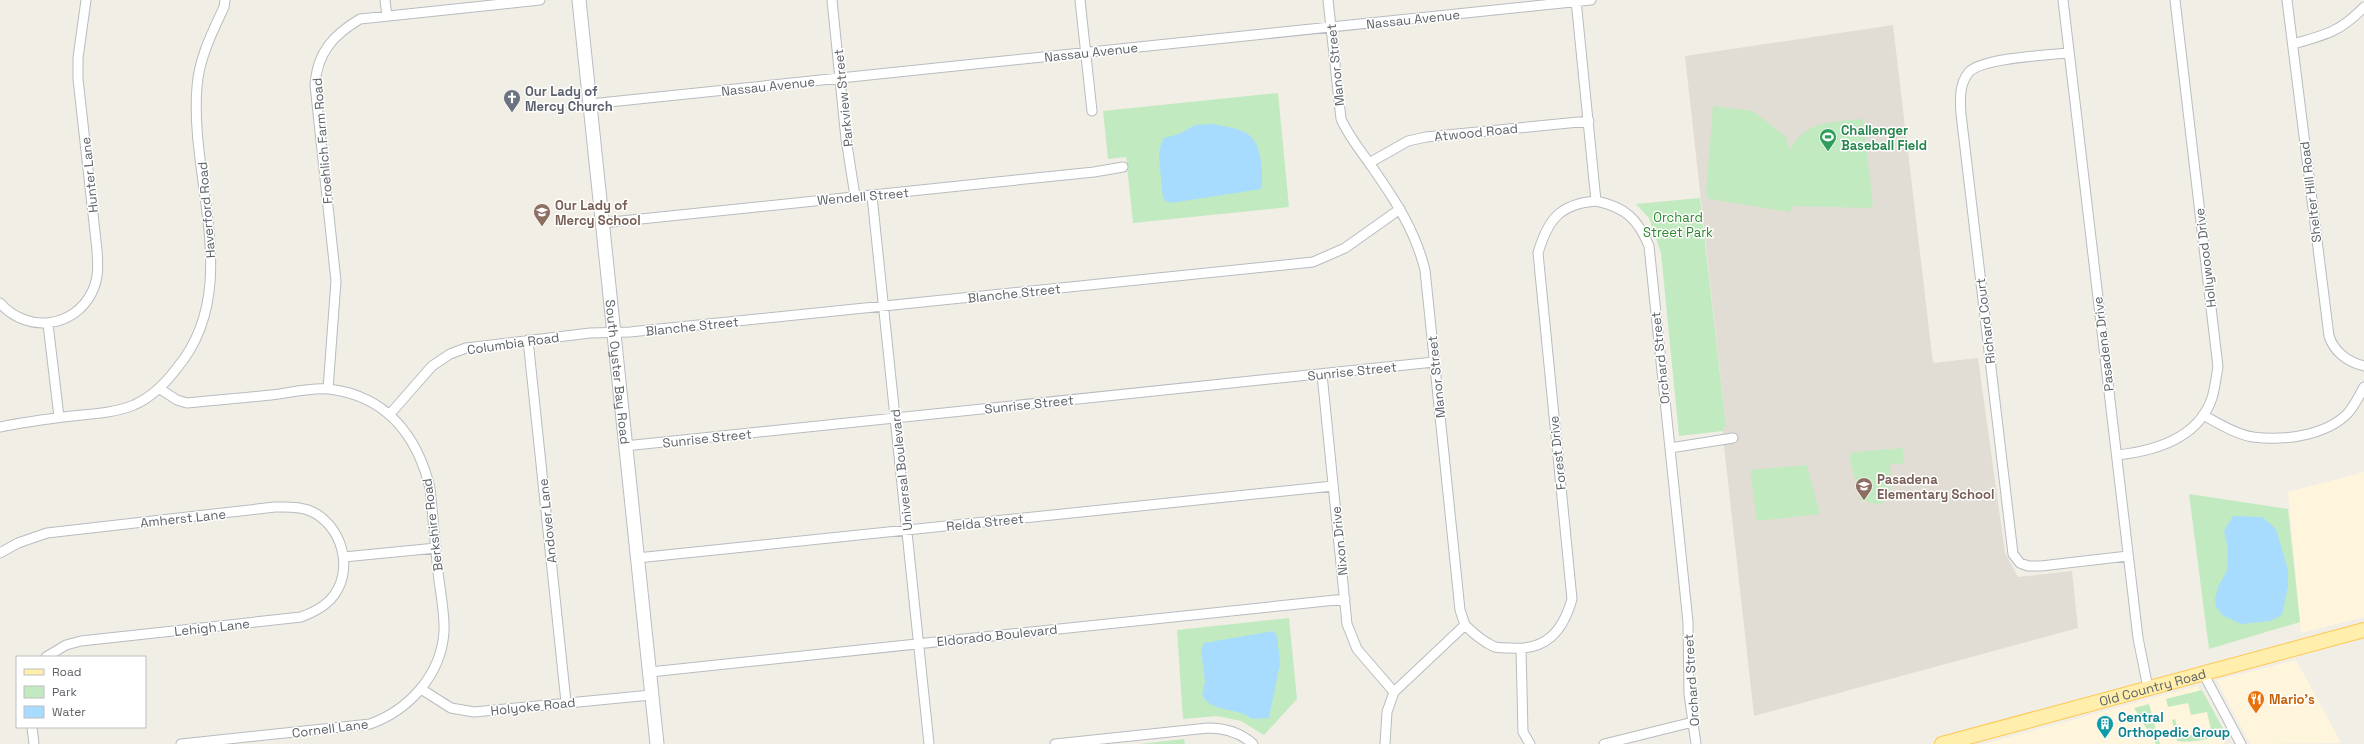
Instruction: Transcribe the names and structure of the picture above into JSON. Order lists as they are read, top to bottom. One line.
{"streets":{"main road":["South Oyster Bay Road","Old Country Road"],"street":["Nassau Avenue","Manor Street","Parkview Street","Atwood Road","Froehlich Farm Road","Hunter Lane","Shelter Hill Road","Wendell Street","Haverford Road","Hollywood Drive","Blanche Street","Richard Court","Columbia Road","Pasadena Drive","Orchard Street","Sunrise Street","Forest Drive","Universal Boulevard","Amherst Lane","Andover Lane","Relda Street","Berkshire Road","Nixon Drive","Lehigh Lane","Eldorado Boulevard","Holyoke Road","Cornell Lane"]},"crossings":[["Nassau Avenue","Manor Street"],["Nassau Avenue","Parkview Street"],["Nassau Avenue","South Oyster Bay Road"],["Manor Street","Atwood Road"],["Manor Street","Blanche Street"],["Manor Street","Sunrise Street"],["Manor Street","Forest Drive"],["Parkview Street","Wendell Street"],["Froehlich Farm Road","Berkshire Road"],["Wendell Street","South Oyster Bay Road"],["Wendell Street","Universal Boulevard"],["Haverford Road","Berkshire Road"],["Hollywood Drive","Pasadena Drive"],["Blanche Street","Columbia Road"],["Blanche Street","South Oyster Bay Road"],["Blanche Street","Universal Boulevard"],["Richard Court","Pasadena Drive"],["Columbia Road","South Oyster Bay Road"],["Columbia Road","Andover Lane"],["Columbia Road","Berkshire Road"],["Pasadena Drive","Old Country Road"],["Orchard Street","Forest Drive"],["Sunrise Street","South Oyster Bay Road"],["Sunrise Street","Universal Boulevard"],["Sunrise Street","Nixon Drive"],["South Oyster Bay Road","Relda Street"],["South Oyster Bay Road","Eldorado Boulevard"],["South Oyster Bay Road","Holyoke Road"],["Universal Boulevard","Relda Street"],["Universal Boulevard","Eldorado Boulevard"],["Amherst Lane","Lehigh Lane"],["Andover Lane","Holyoke Road"],["Relda Street","Nixon Drive"],["Berkshire Road","Holyoke Road"],["Berkshire Road","Cornell Lane"],["Nixon Drive","Eldorado Boulevard"],["Holyoke Road","Cornell Lane"]],"parks":["Orchard Street Park"],"places":{"church":["Our Lady of Mercy Church"],"sports":["Challenger Baseball Field"],"school or university":["Our Lady of Mercy School","Pasadena Elementary School"],"restaurant":["Mario's"],"building":["Central Orthopedic Group"]},"legend":["Road","Park","Water"]}
